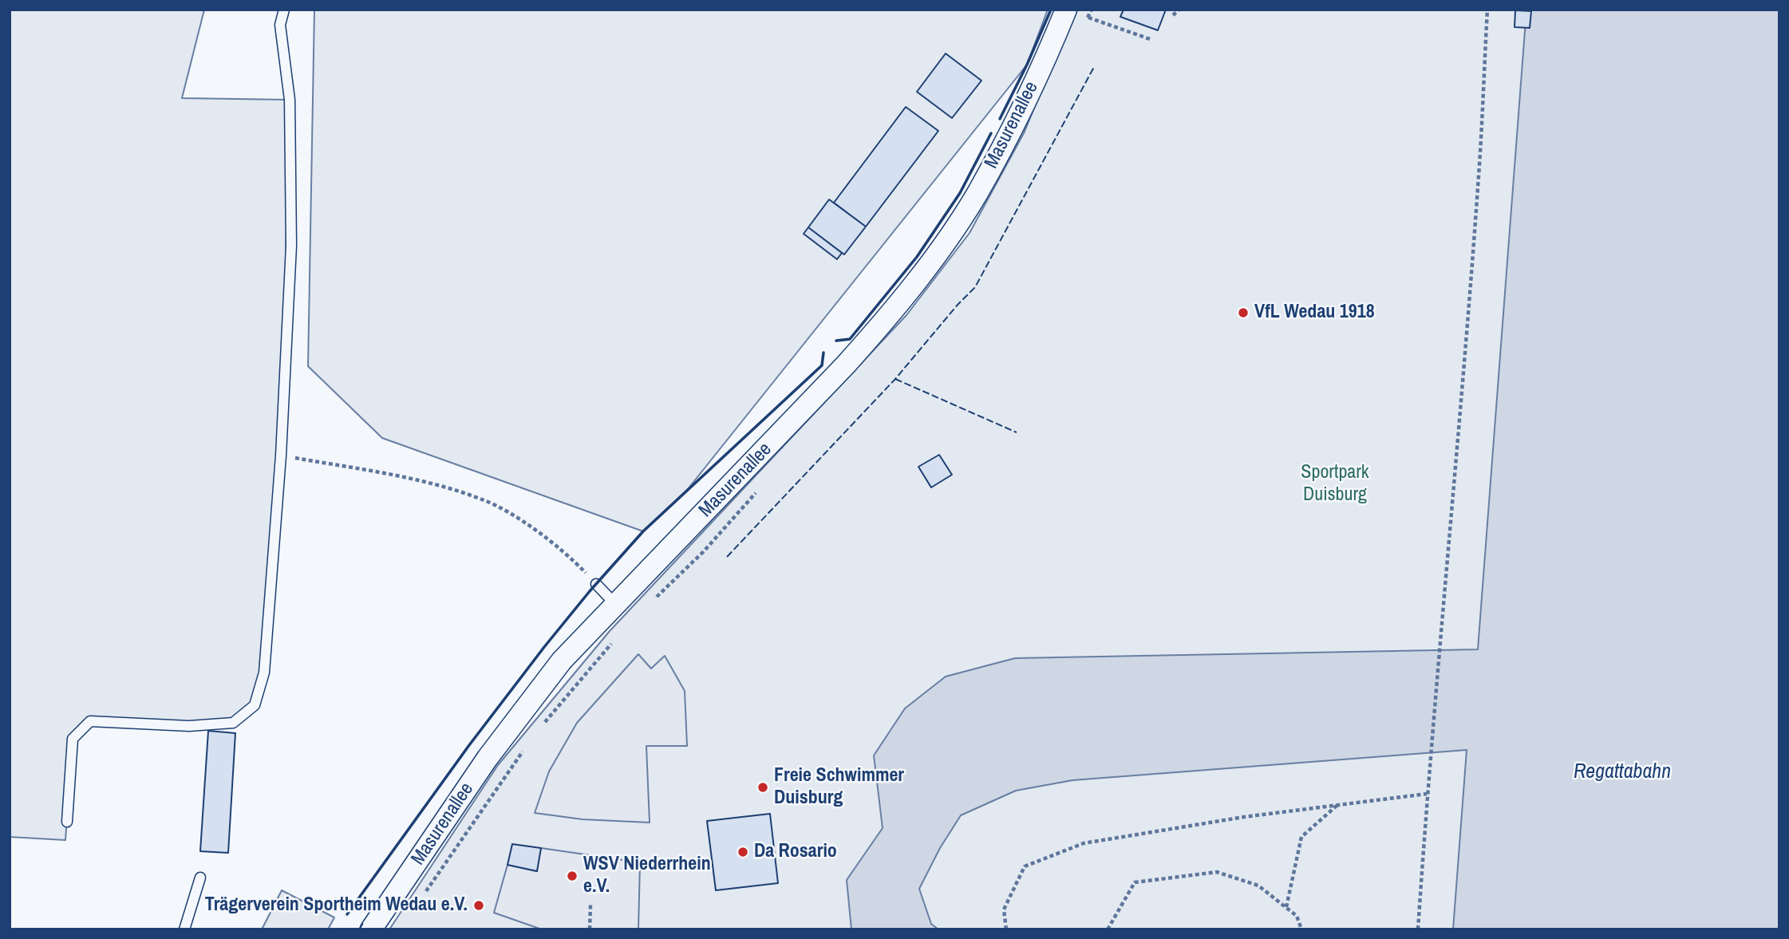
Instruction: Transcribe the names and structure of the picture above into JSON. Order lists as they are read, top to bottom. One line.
{"streets":{"street":["Masurenallee"]},"water":["Regattabahn"],"parks":["Sportpark Duisburg"],"places":["VfL Wedau 1918","Freie Schwimmer Duisburg","Da Rosario","WSV Niederrhein e.V.","Trägerverein Sportheim Wedau e.V."]}
